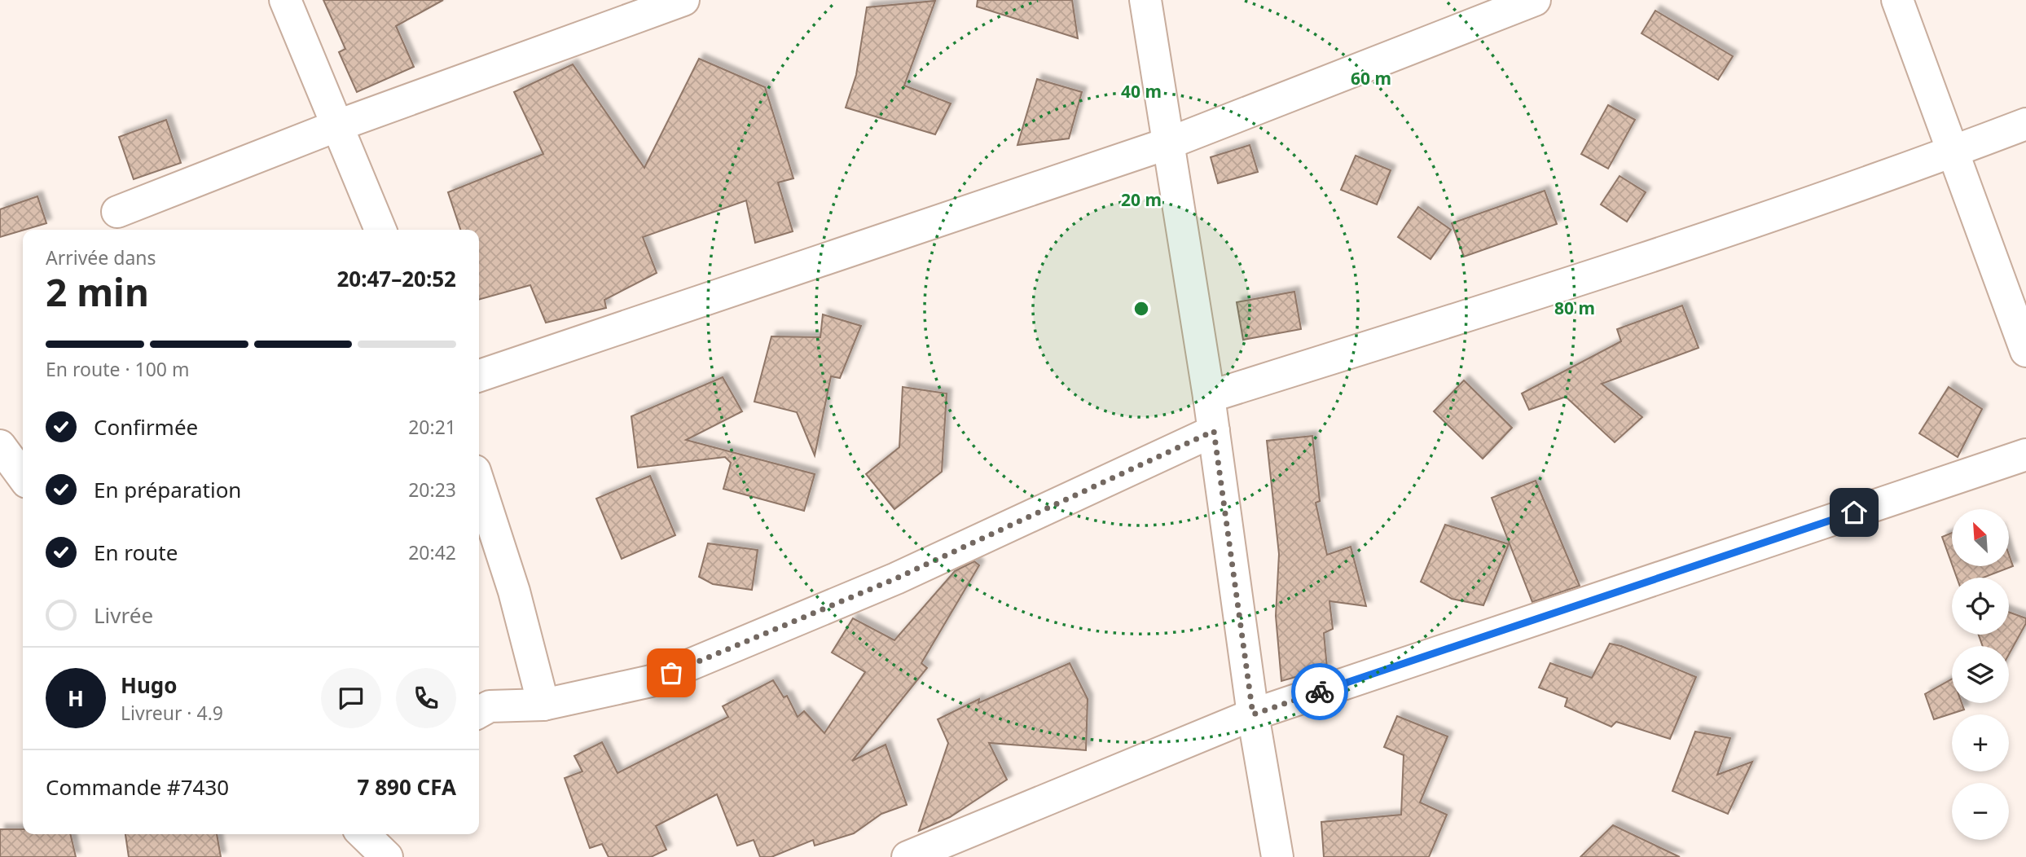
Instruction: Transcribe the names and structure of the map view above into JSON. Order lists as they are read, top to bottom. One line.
{"north":"top left","page":{"heading":["2 min","Arrivée dans","20:47–20:52"],"panel":["Hugo","Livreur · 4.9","Commande #7430","7 890 CFA"],"bar":"En route · 100 m","list":[["Confirmée","20:21"],["En préparation","20:23"],["En route","20:42"],"Livrée"],"map_buttons":["+","−"],"round":"H"},"rings":["60 m","40 m","20 m","80 m"]}
